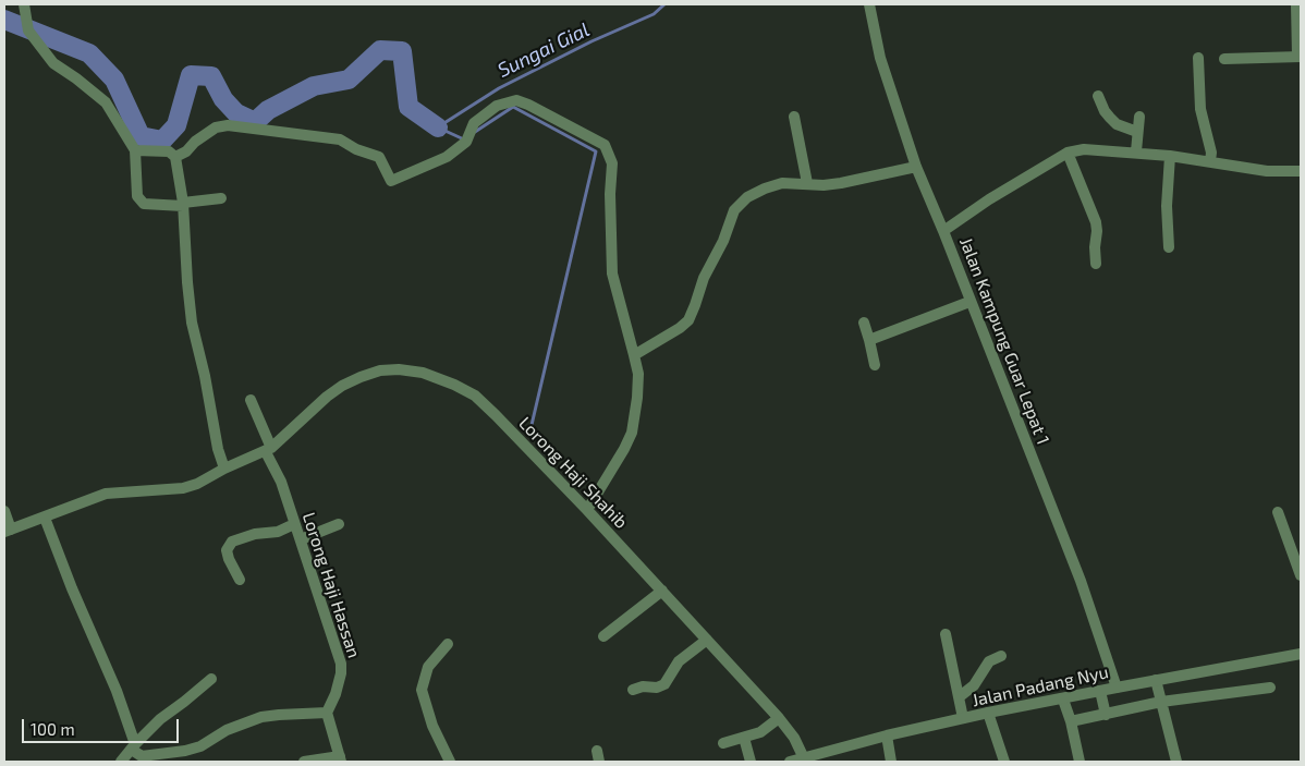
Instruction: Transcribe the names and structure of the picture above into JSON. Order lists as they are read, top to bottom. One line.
{"streets":{"street":["Jalan Kampung Guar Lepat 1","Lorong Haji Shahib","Lorong Haji Hassan","Jalan Padang Nyu"]},"crossings":[["Jalan Kampung Guar Lepat 1","Jalan Padang Nyu"],["Lorong Haji Shahib","Lorong Haji Hassan"],["Lorong Haji Shahib","Jalan Padang Nyu"]],"water":["Sungai Gial"],"scale_bar":"100 m"}
